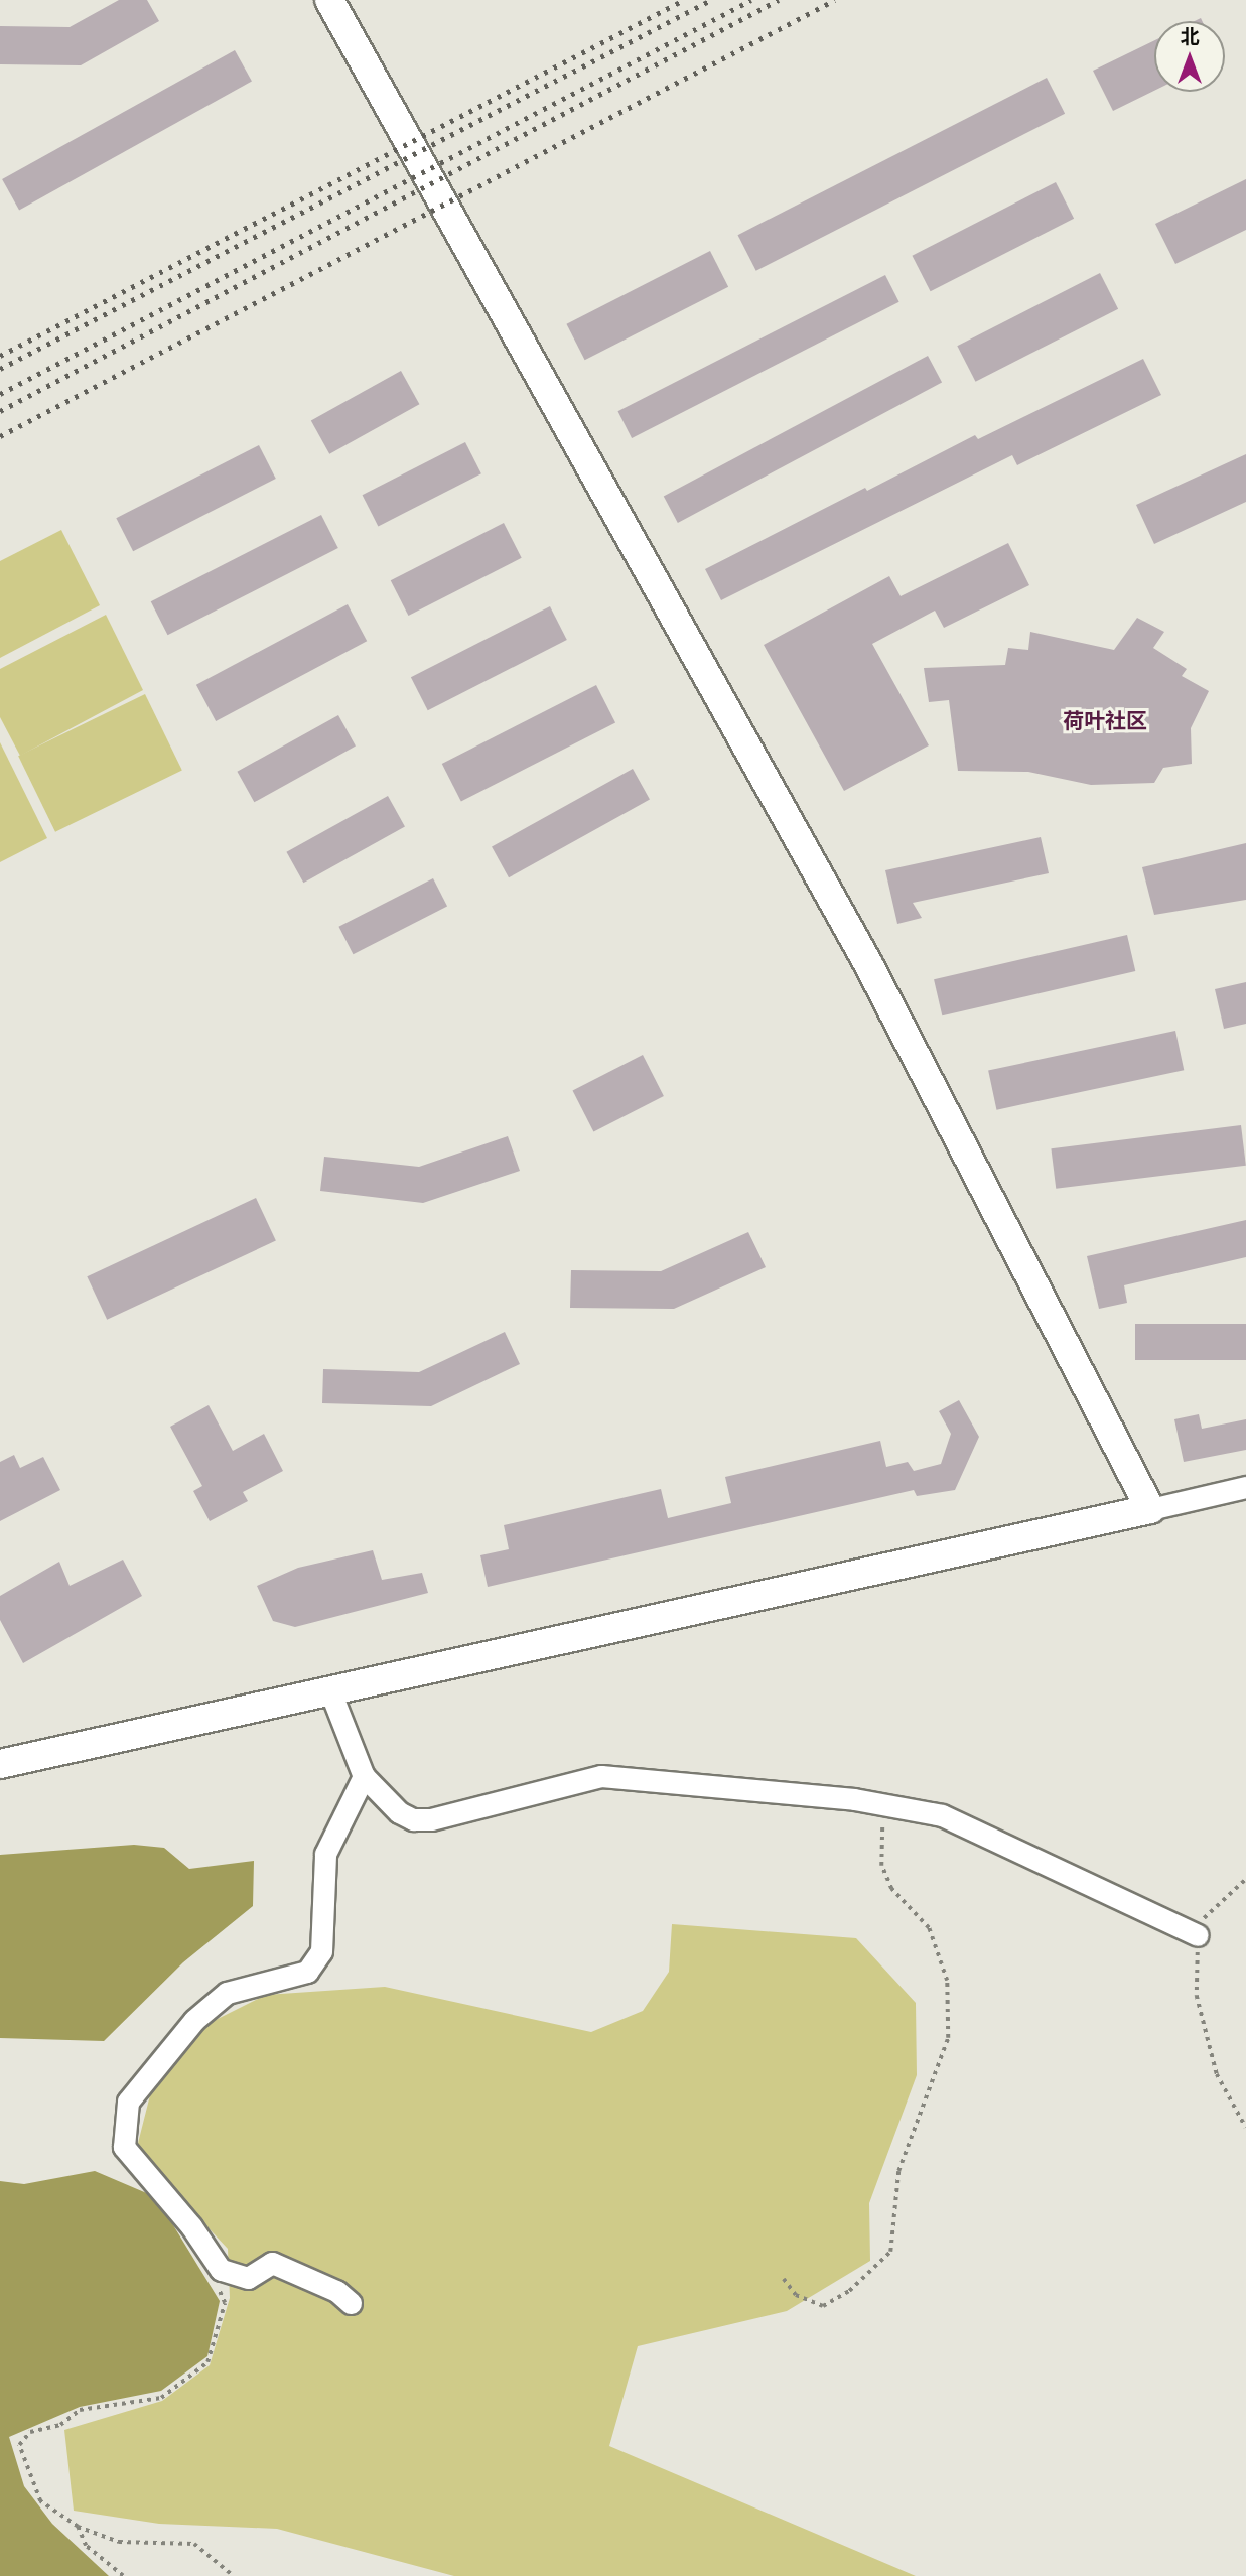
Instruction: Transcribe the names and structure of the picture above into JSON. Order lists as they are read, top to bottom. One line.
{"districts":["荷叶社区"],"north":"top"}
